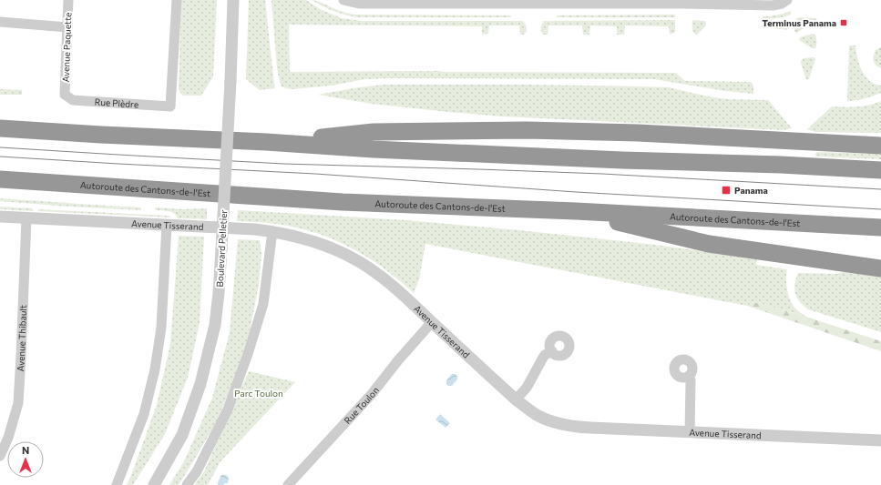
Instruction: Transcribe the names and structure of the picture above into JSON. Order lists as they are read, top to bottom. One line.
{"streets":{"highway":["Autoroute des Cantons-de-l'Est"],"street":["Avenue Paquette","Rue Plèdre","Avenue Tisserand","Boulevard Pelletier","Avenue Thibault","Rue Toulon"]},"crossings":[["Avenue Paquette","Rue Plèdre"],["Avenue Tisserand","Avenue Thibault"],["Avenue Tisserand","Rue Toulon"]],"parks":["Parc Toulon"],"places":{"transit":["Terminus Panama","Panama"]},"north":"top"}
